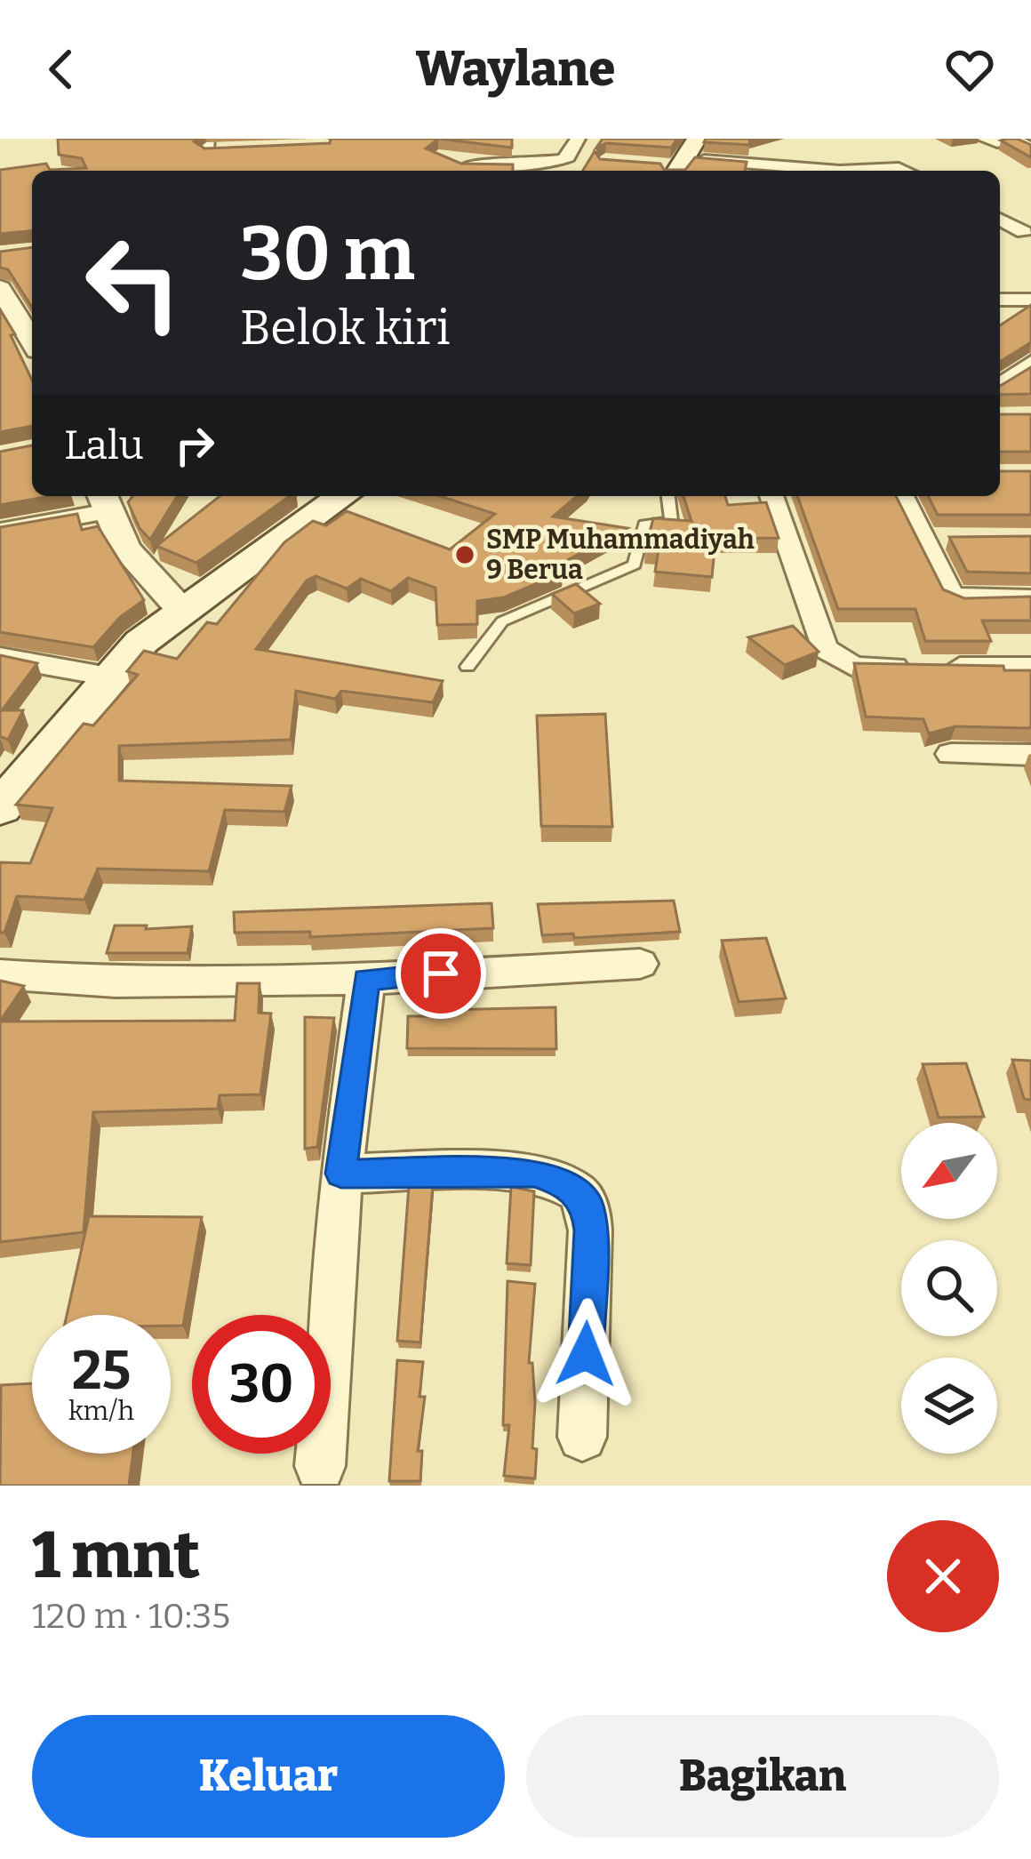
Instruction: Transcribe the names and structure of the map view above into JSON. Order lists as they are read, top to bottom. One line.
{"places":["SMP Muhammadiyah 9 Berua"],"north":"bottom left","page":{"header":"Waylane","turn":["30 m","Belok kiri"],"then":"Lalu","speed":"25 km/h","limit":"30","heading":["1 mnt","120 m · 10:35"],"buttons":["Keluar","Bagikan"]}}
